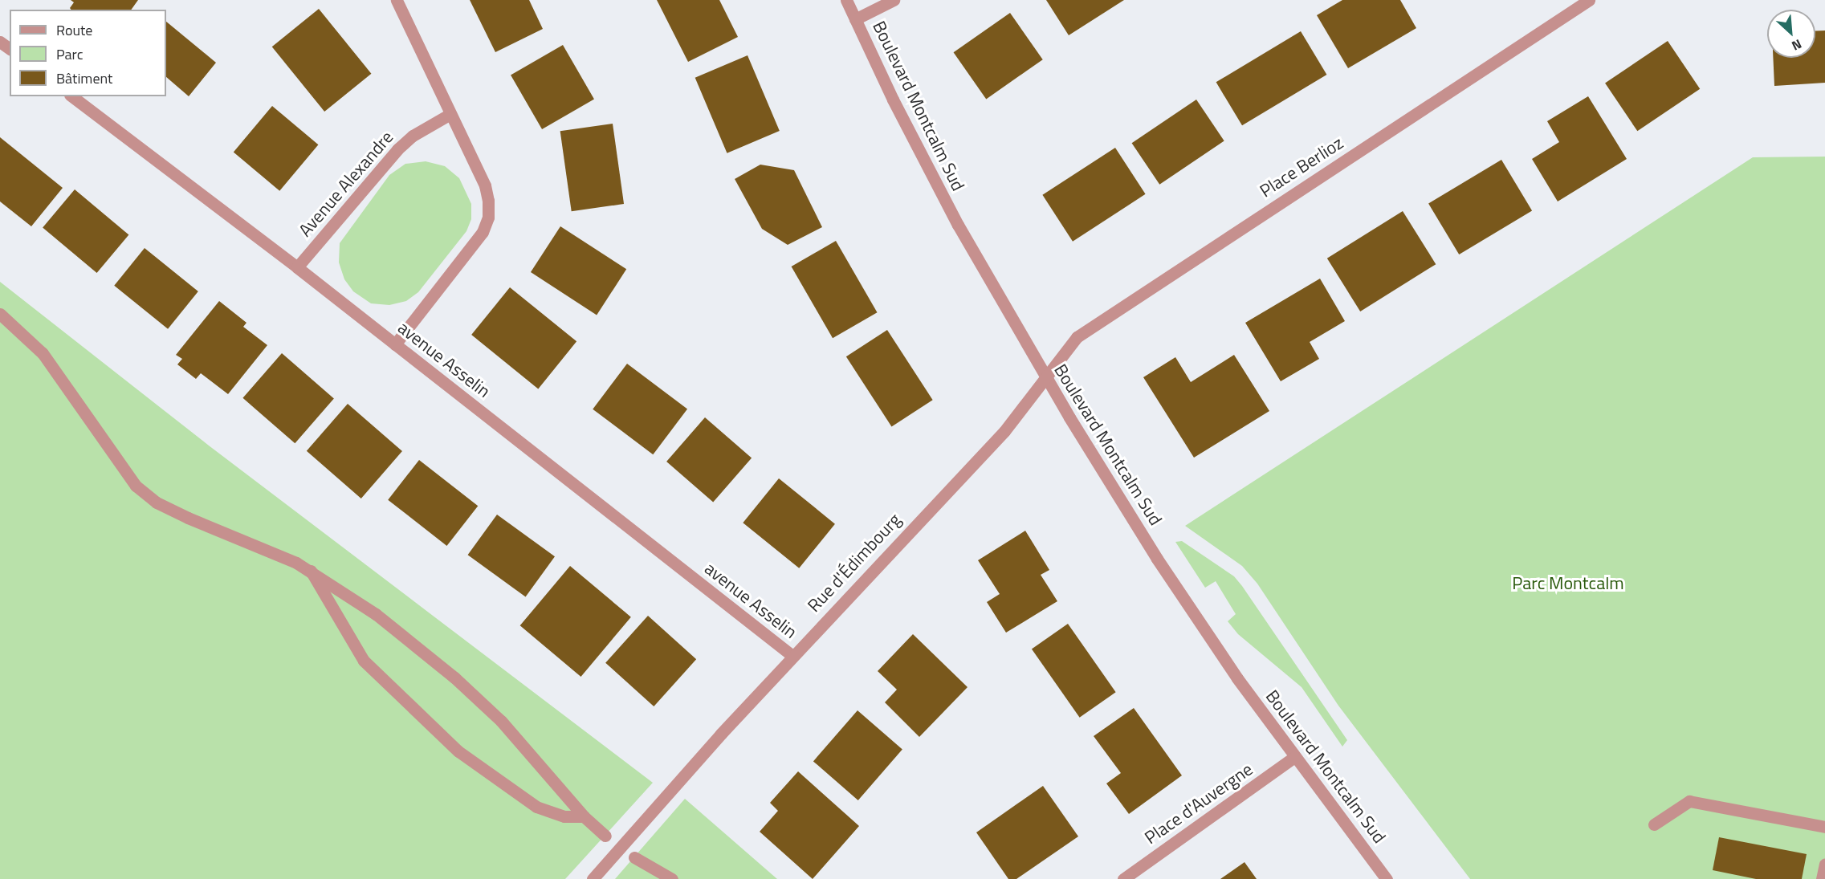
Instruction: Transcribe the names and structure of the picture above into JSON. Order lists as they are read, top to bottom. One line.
{"streets":{"street":["Boulevard Montcalm Sud","Place Berlioz","Avenue Alexandre","avenue Asselin","Rue d'Édimbourg","Place d'Auvergne"]},"crossings":[["Boulevard Montcalm Sud","Place Berlioz"],["Boulevard Montcalm Sud","Rue d'Édimbourg"],["Boulevard Montcalm Sud","Place d'Auvergne"],["Place Berlioz","Rue d'Édimbourg"],["Avenue Alexandre","avenue Asselin"],["avenue Asselin","Rue d'Édimbourg"]],"parks":["Parc Montcalm"],"legend":["Route","Parc","Bâtiment"],"north":"bottom right"}
